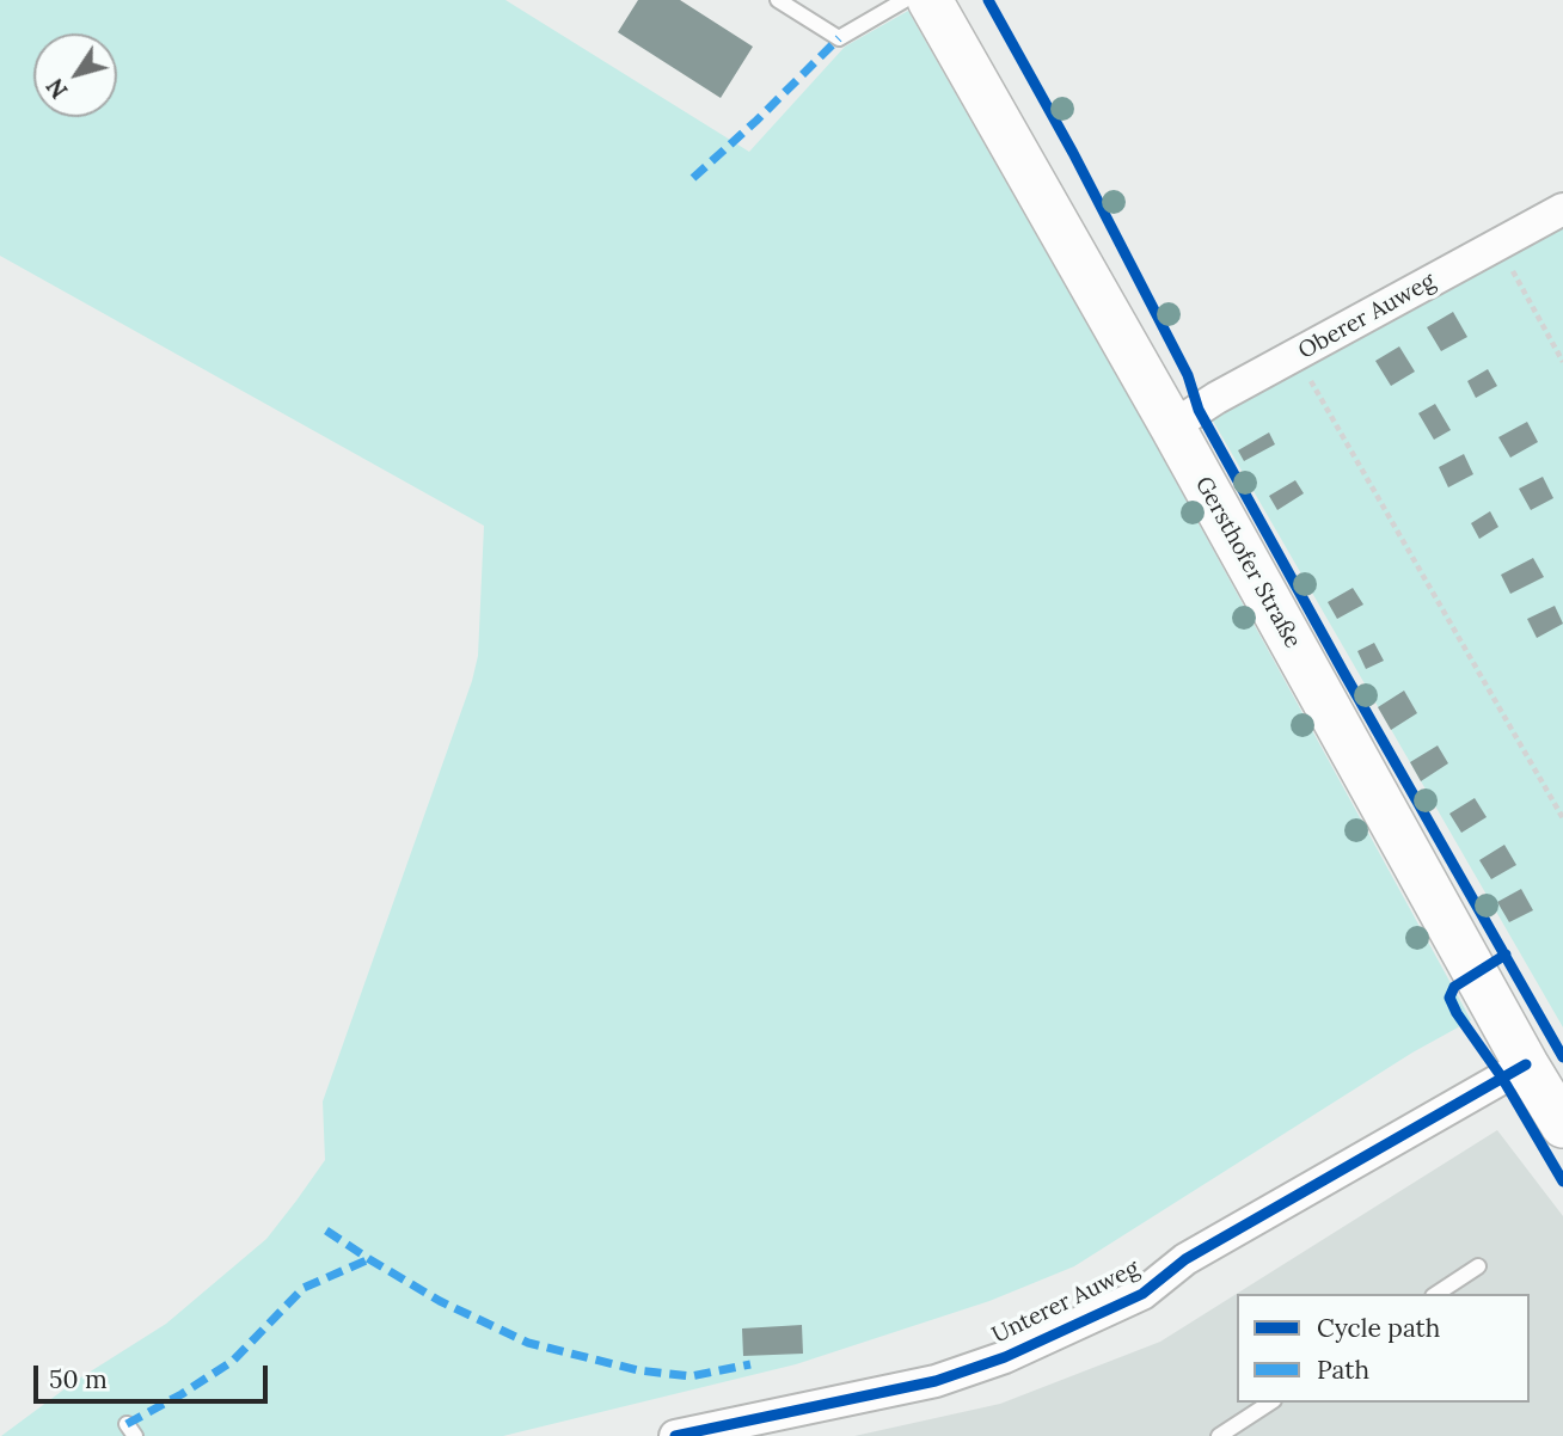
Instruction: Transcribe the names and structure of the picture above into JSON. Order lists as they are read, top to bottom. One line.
{"streets":{"main road":["Gersthofer Straße"],"street":["Oberer Auweg","Unterer Auweg"]},"crossings":[["Oberer Auweg","Gersthofer Straße"],["Gersthofer Straße","Unterer Auweg"]],"legend":["Cycle path","Path"],"scale_bar":"50 m","north":"bottom left"}
